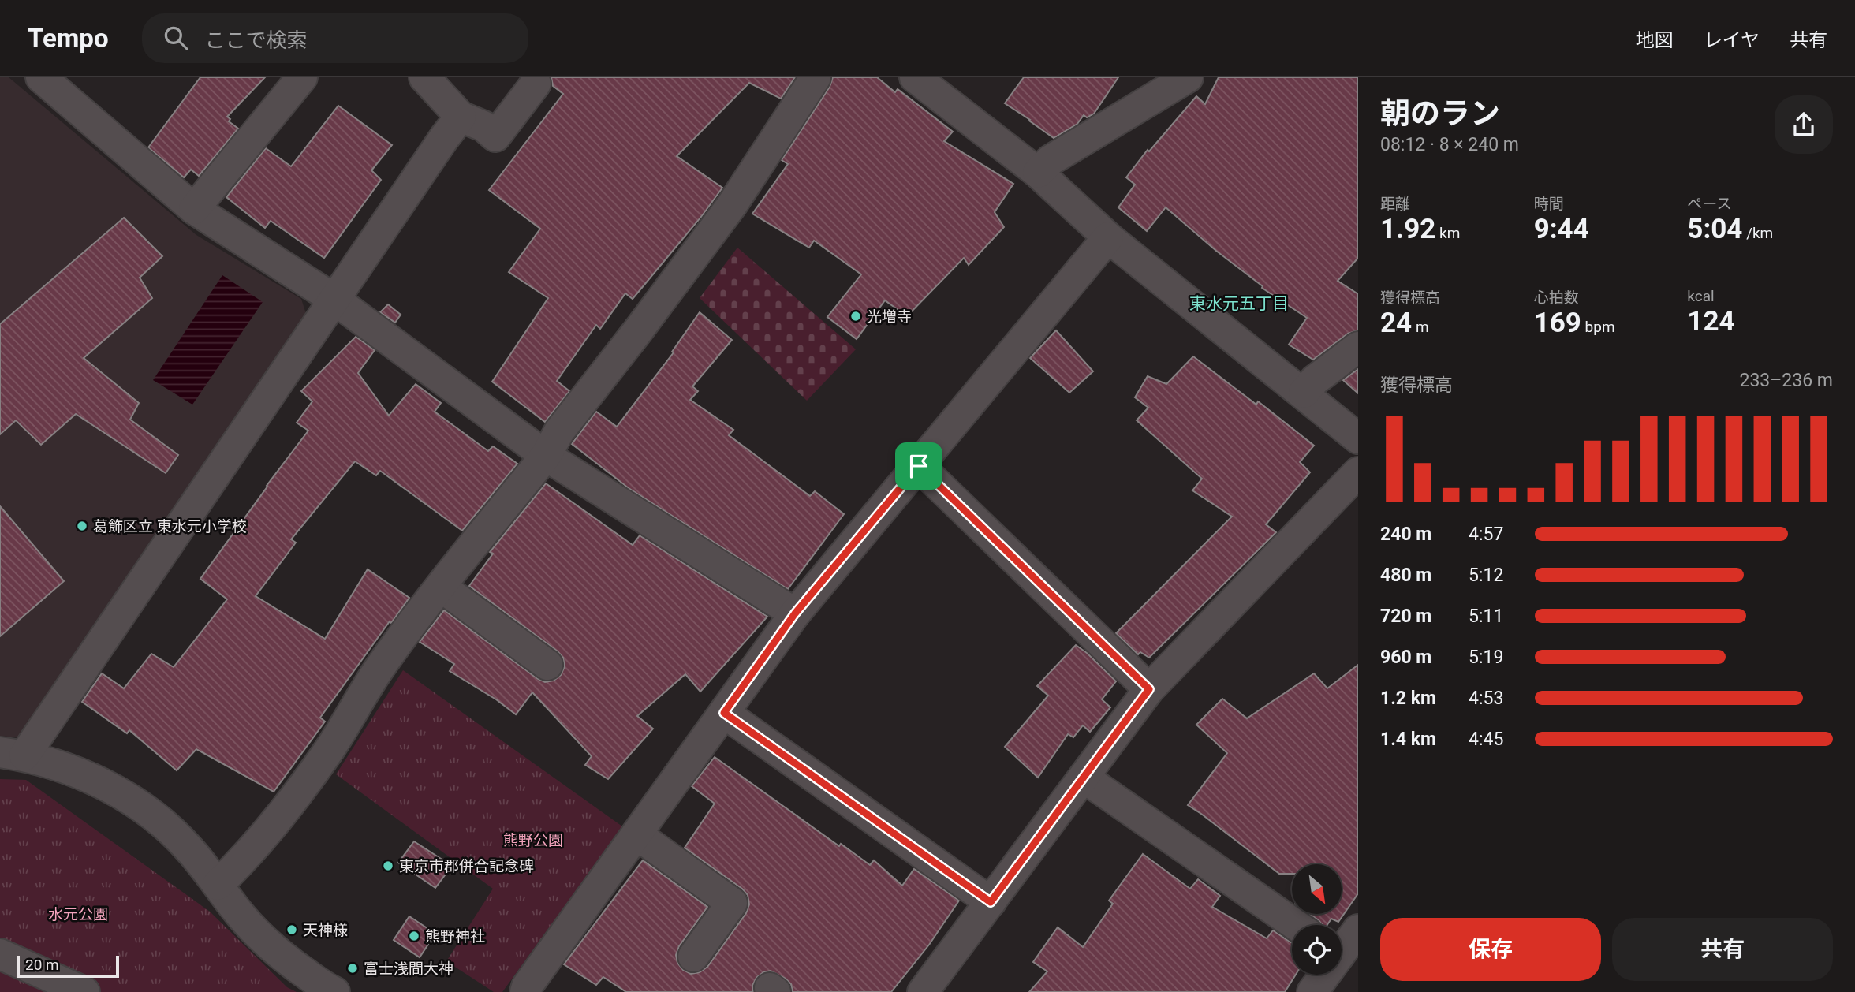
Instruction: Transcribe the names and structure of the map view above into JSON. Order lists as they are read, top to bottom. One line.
{"districts":["東水元五丁目"],"parks":["熊野公園","水元公園"],"places":["光増寺","葛飾区立 東水元小学校","東京市郡併合記念碑","天神様","熊野神社","富士浅間大神"],"scale_bar":"20 m","north":"bottom right","page":{"header":"Tempo","search":"ここで検索","nav":["地図","レイヤ","共有"],"heading":["朝のラン","08:12 · 8 × 240 m"],"stats":[["距離","1.92 km"],["時間","9:44"],["ペース","5:04 /km"],["獲得標高","24 m"],["心拍数","169 bpm"],["kcal","124"]],"chart":["獲得標高","233–236 m"],"list":[{"name":"240 m","note":"4:57"},{"name":"480 m","note":"5:12"},{"name":"720 m","note":"5:11"},{"name":"960 m","note":"5:19"},{"name":"1.2 km","note":"4:53"},{"name":"1.4 km","note":"4:45"}],"buttons":["保存","共有"],"scale":"20 m"}}
